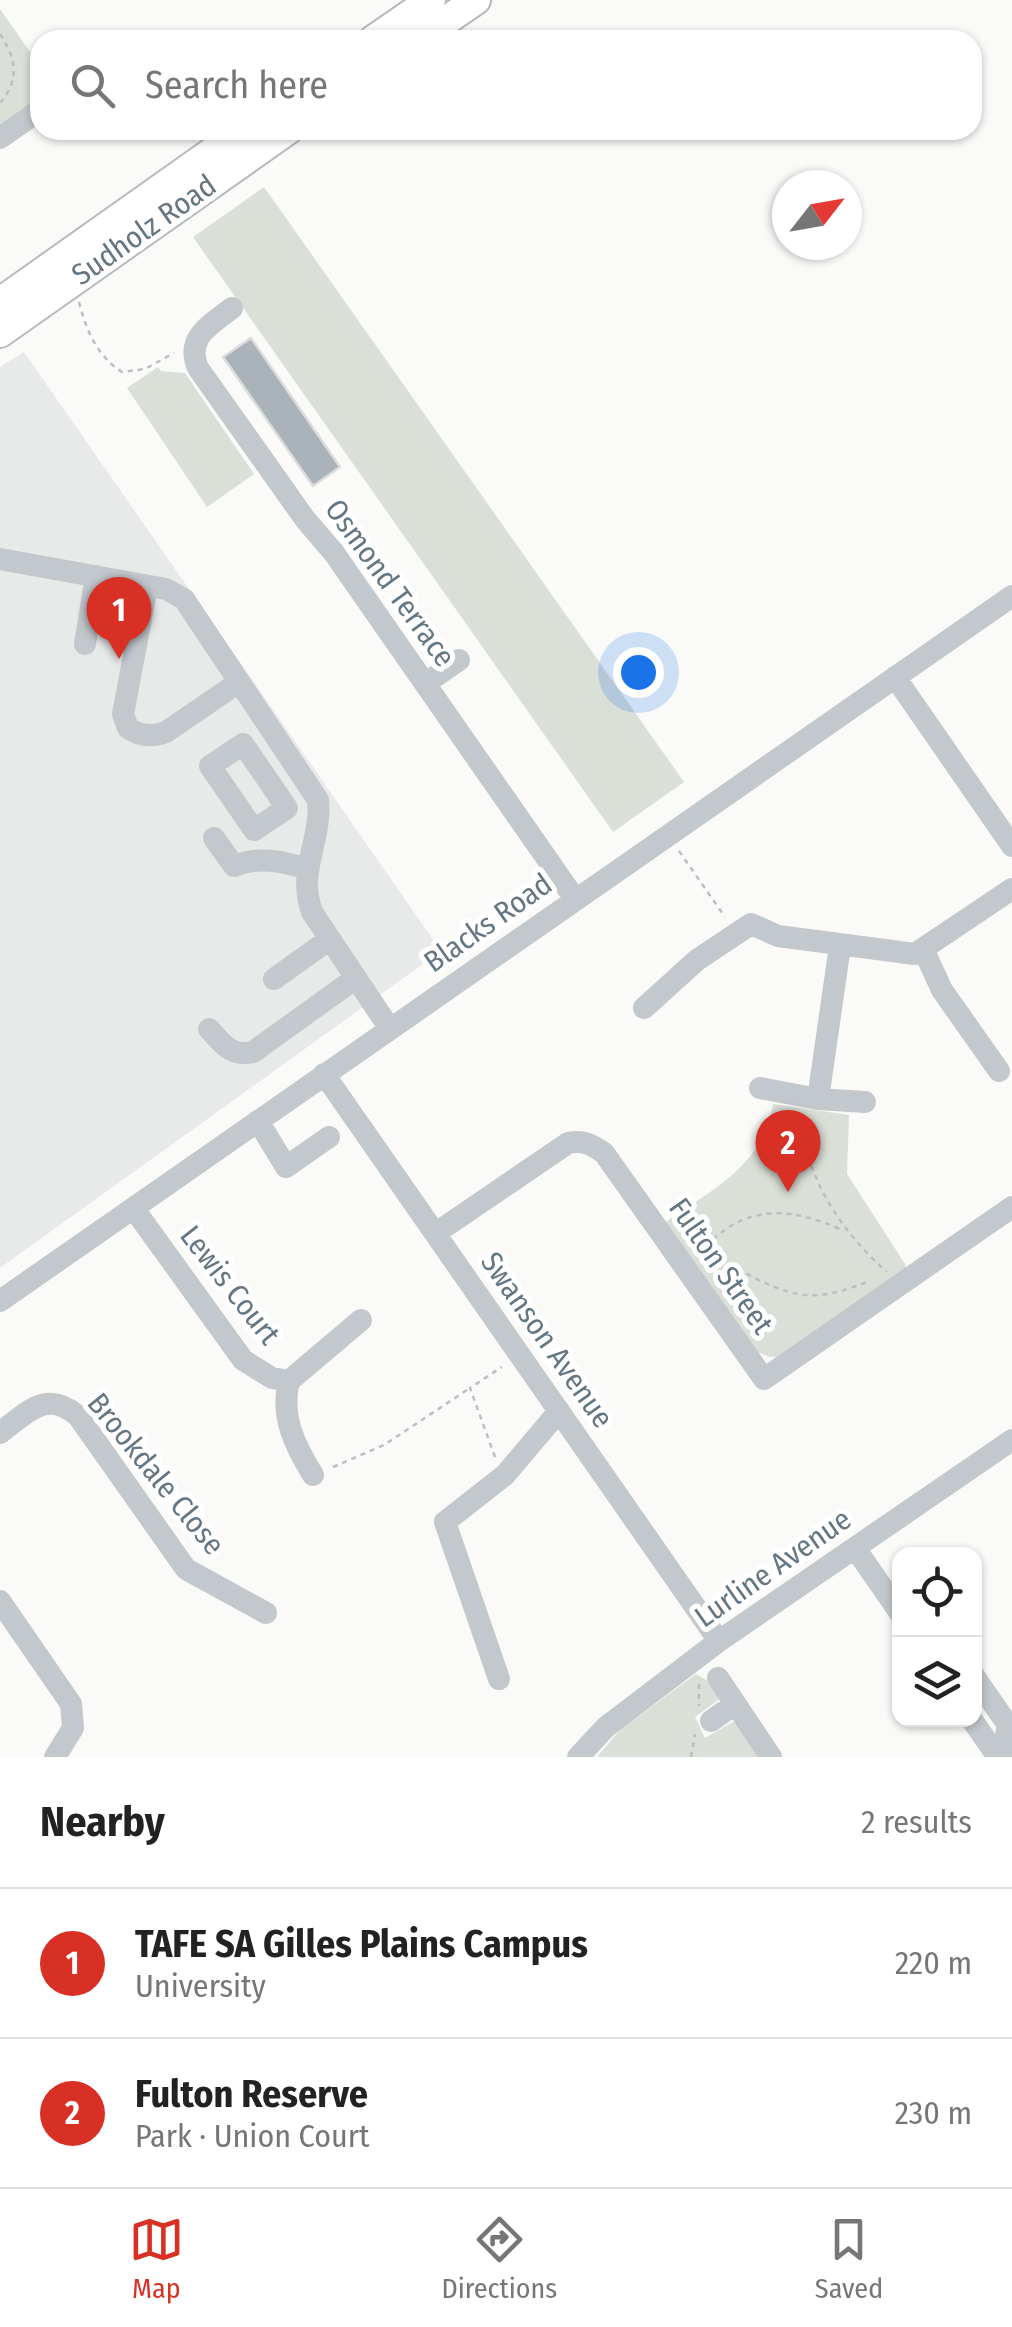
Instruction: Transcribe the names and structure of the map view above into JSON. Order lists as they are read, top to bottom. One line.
{"streets":{"main road":["Sudholz Road"],"street":["Osmond Terrace","Blacks Road","Fulton Street","Lewis Court","Swanson Avenue","Brookdale Close","Lurline Avenue"]},"crossings":[["Osmond Terrace","Blacks Road"],["Blacks Road","Lewis Court"],["Blacks Road","Swanson Avenue"],["Fulton Street","Swanson Avenue"],["Swanson Avenue","Lurline Avenue"]],"north":"top right","page":{"search":"Search here","pins":["1","2"],"heading":["Nearby","2 results"],"list":[{"mark":"1","name":"TAFE SA Gilles Plains Campus","note":"University","value":"220 m"},{"mark":"2","name":"Fulton Reserve","note":"Park · Union Court","value":"230 m"}],"nav":["Map","Directions","Saved"]}}
